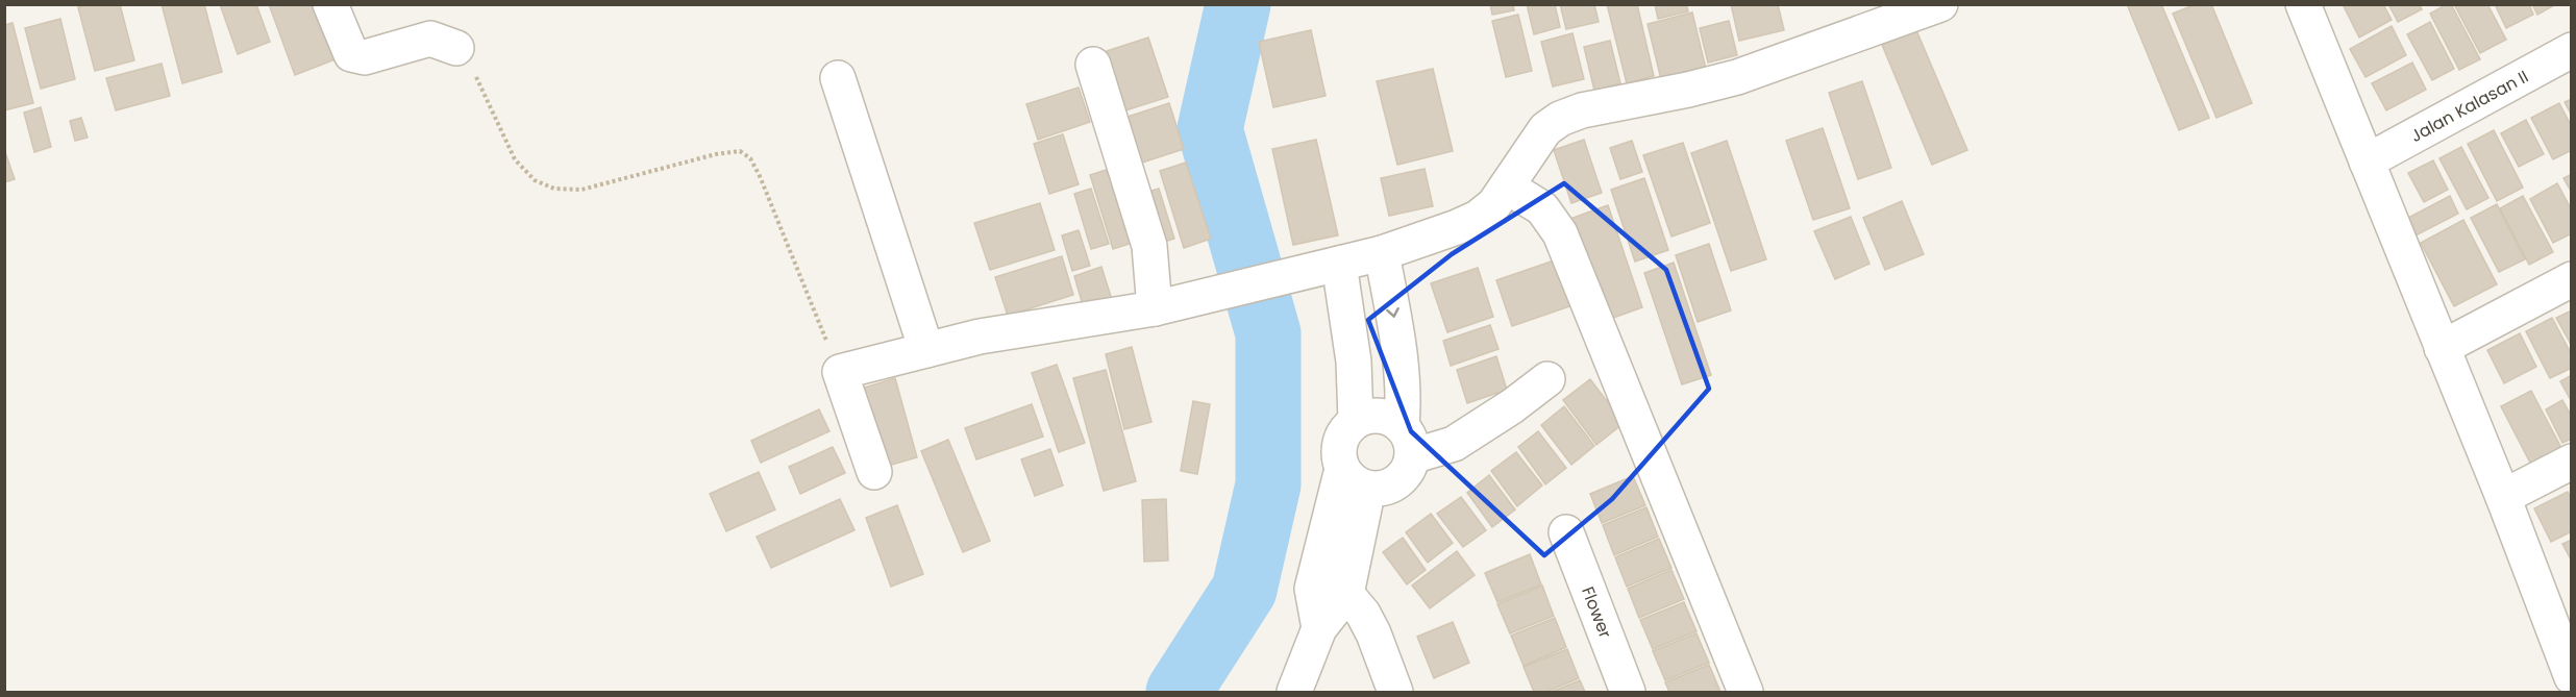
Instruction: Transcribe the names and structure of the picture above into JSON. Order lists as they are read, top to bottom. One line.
{"streets":{"street":["Jalan Kalasan II","Flower"]}}
